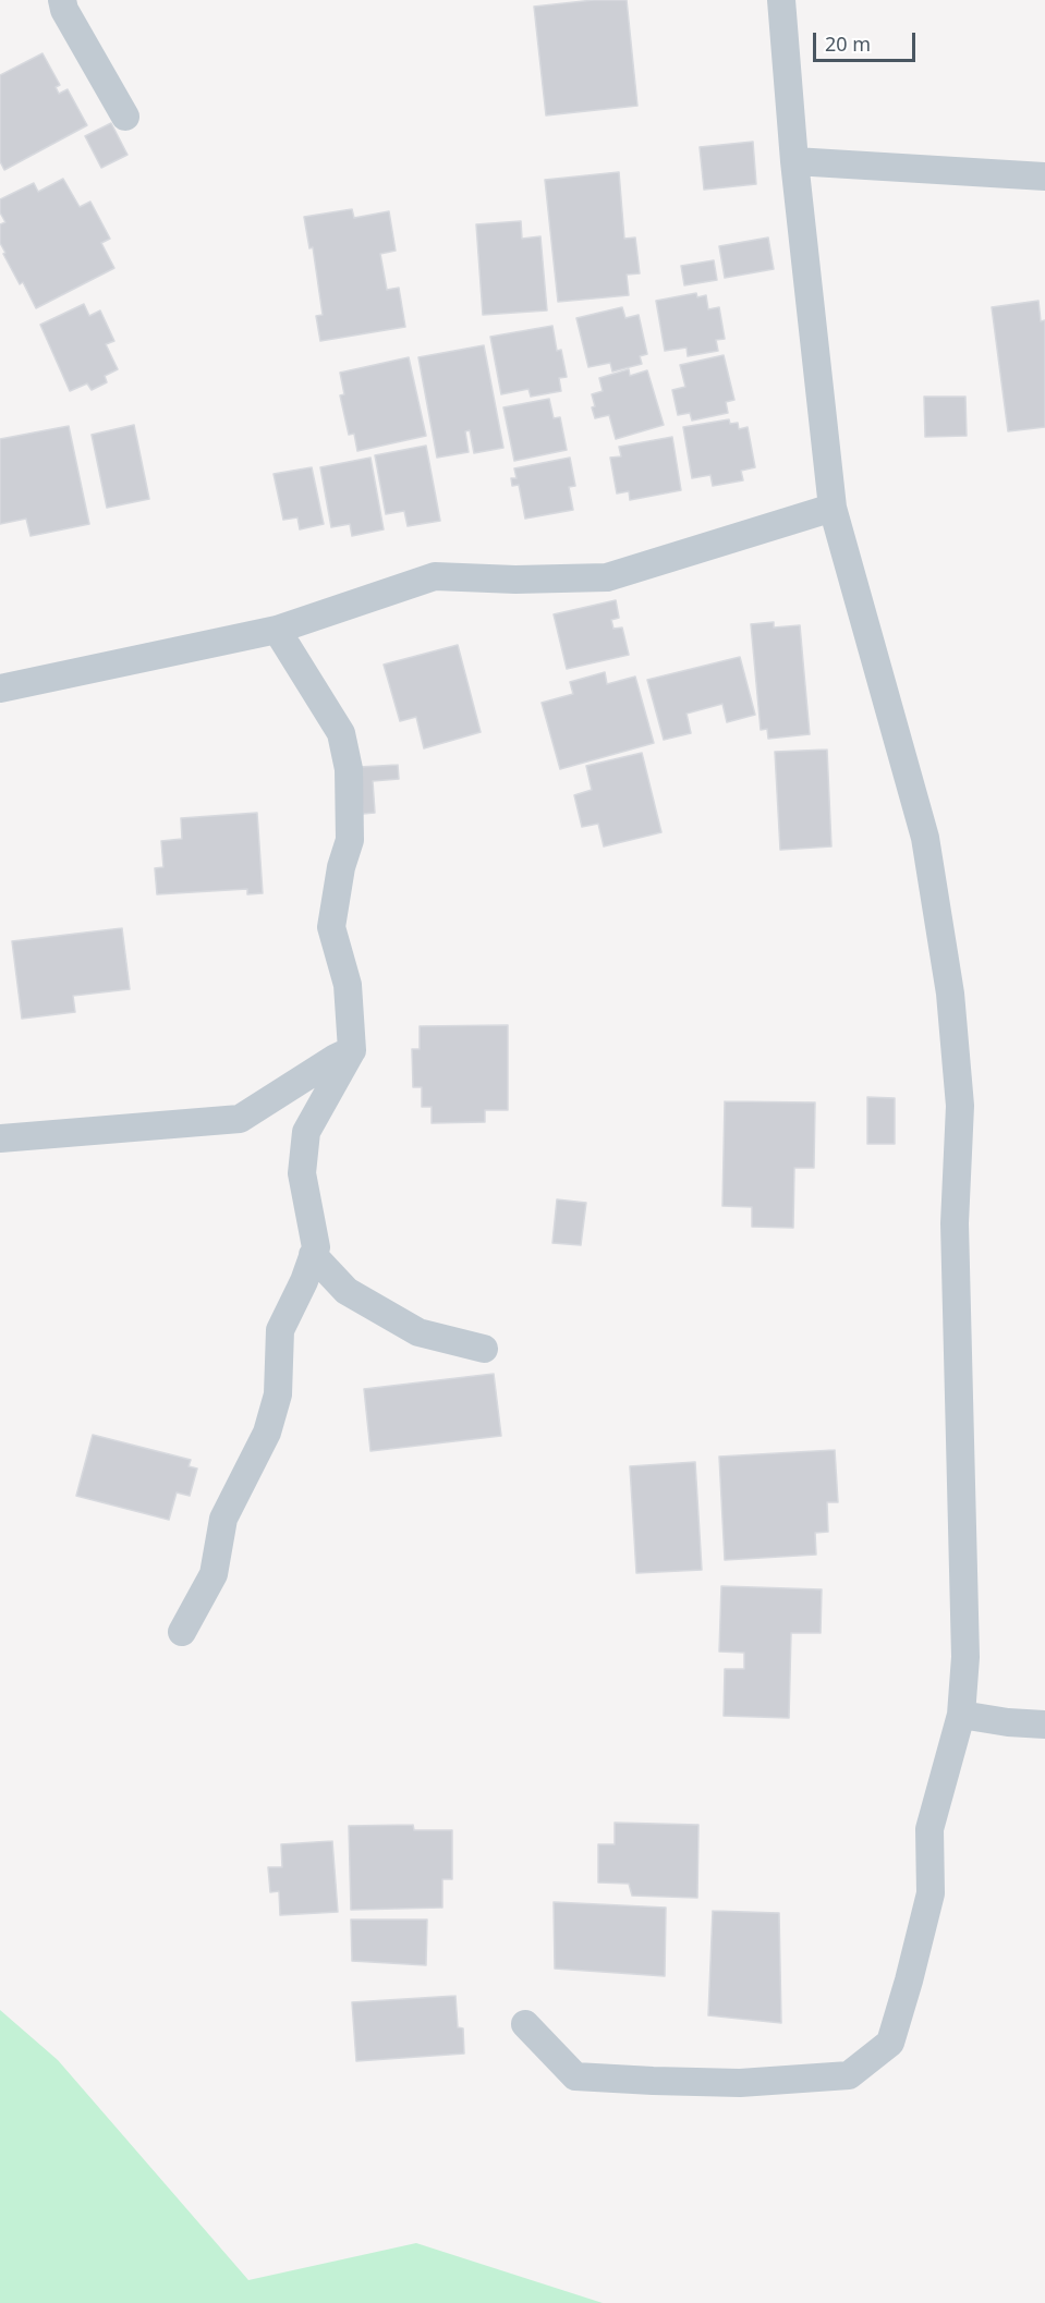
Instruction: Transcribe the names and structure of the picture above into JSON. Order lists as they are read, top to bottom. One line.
{"scale_bar":"20 m"}
